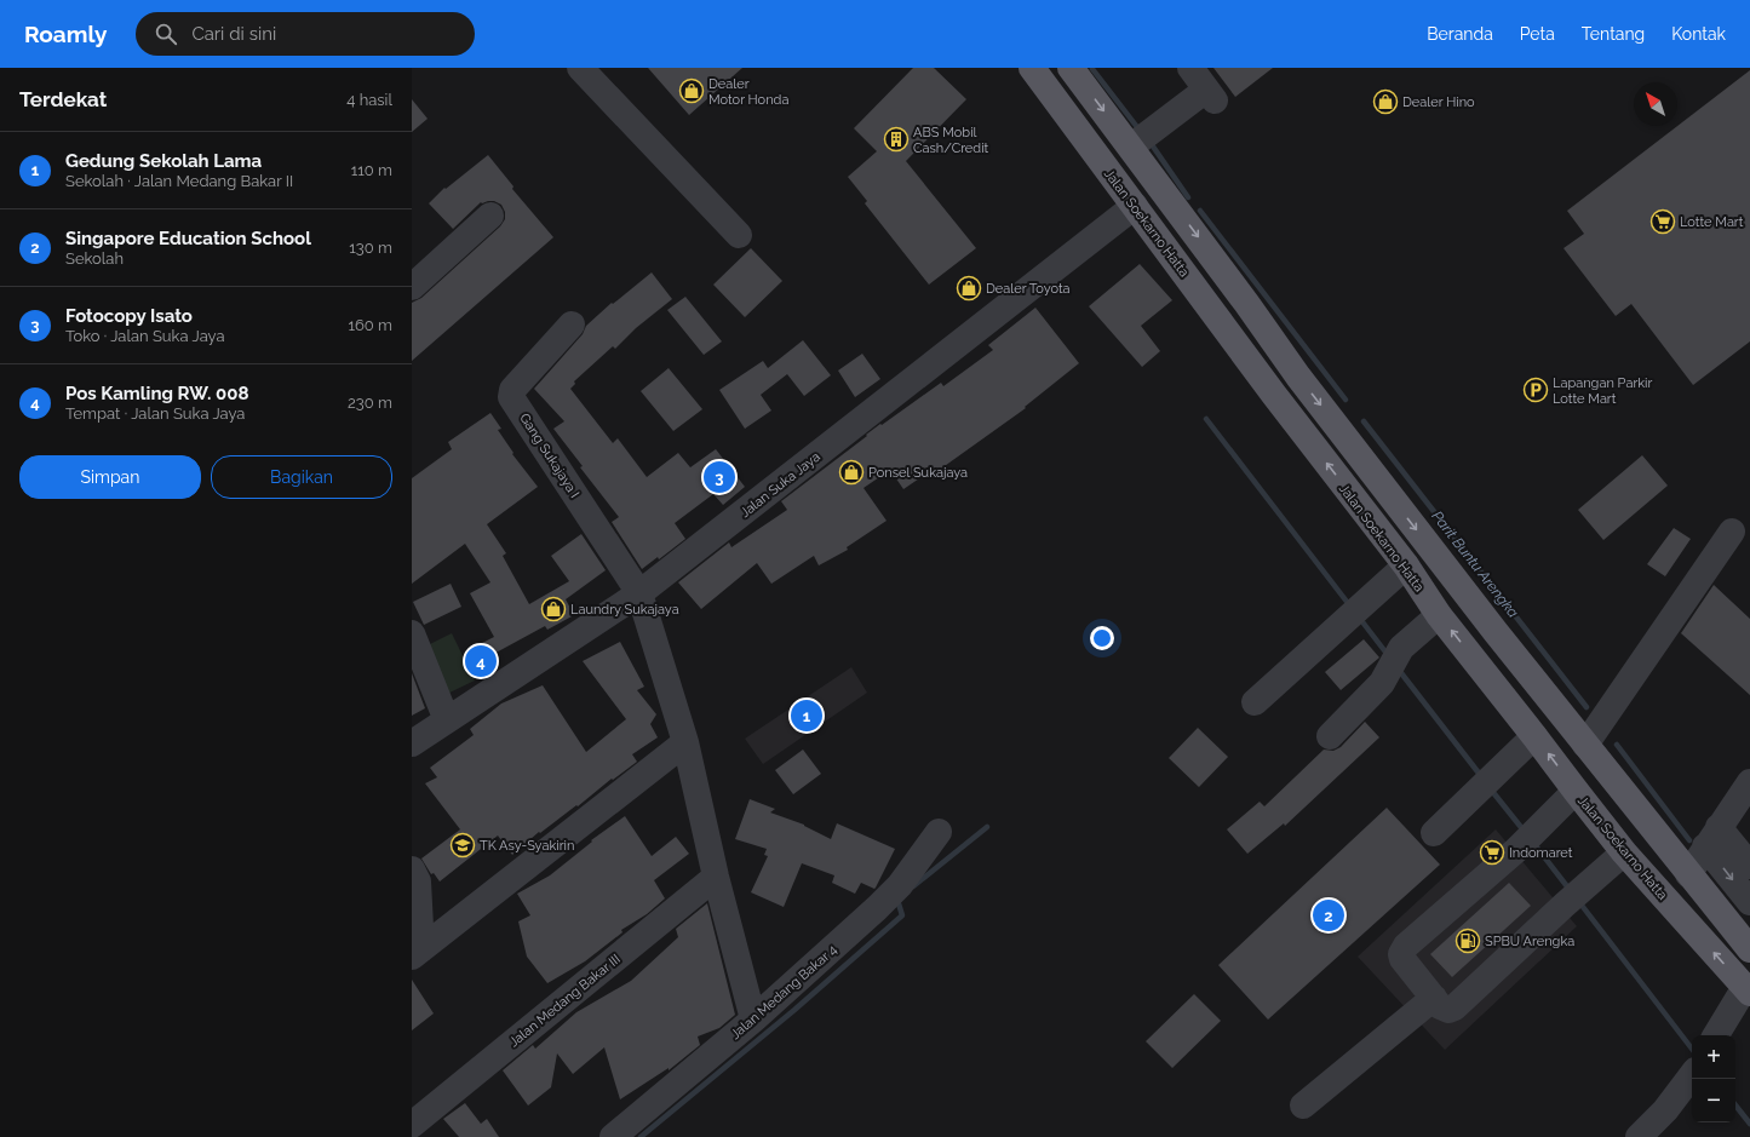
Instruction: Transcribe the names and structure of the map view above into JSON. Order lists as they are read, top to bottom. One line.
{"streets":{"main road":["Jalan Soekarno Hatta"],"street":["Gang Sukajaya I","Jalan Suka Jaya","Jalan Medang Bakar 4","Jalan Medang Bakar III"]},"crossings":[["Jalan Soekarno Hatta","Jalan Suka Jaya"],["Gang Sukajaya I","Jalan Suka Jaya"],["Gang Sukajaya I","Jalan Medang Bakar 4"],["Gang Sukajaya I","Jalan Medang Bakar III"]],"water":["Parit Buntu Arengka"],"places":{"shop":["Dealer Motor Honda","Dealer Hino","Dealer Toyota","Ponsel Sukajaya","Laundry Sukajaya"],"building":["ABS Mobil Cash/Credit"],"supermarket":["Lotte Mart","Indomaret"],"parking":["Lapangan Parkir Lotte Mart"],"school or university":["TK Asy-Syakirin"],"fuel station":["SPBU Arengka"]},"north":"top left","page":{"header":"Roamly","search":"Cari di sini","nav":["Beranda","Peta","Tentang","Kontak"],"heading":["Terdekat","4 hasil"],"list":[{"mark":"1","name":"Gedung Sekolah Lama","note":"Sekolah · Jalan Medang Bakar II","value":"110 m"},{"mark":"2","name":"Singapore Education School","note":"Sekolah","value":"130 m"},{"mark":"3","name":"Fotocopy Isato","note":"Toko · Jalan Suka Jaya","value":"160 m"},{"mark":"4","name":"Pos Kamling RW. 008","note":"Tempat · Jalan Suka Jaya","value":"230 m"}],"buttons":["Simpan","Bagikan"],"pins":["3","4","1","2"],"map_buttons":["+","−"]}}
